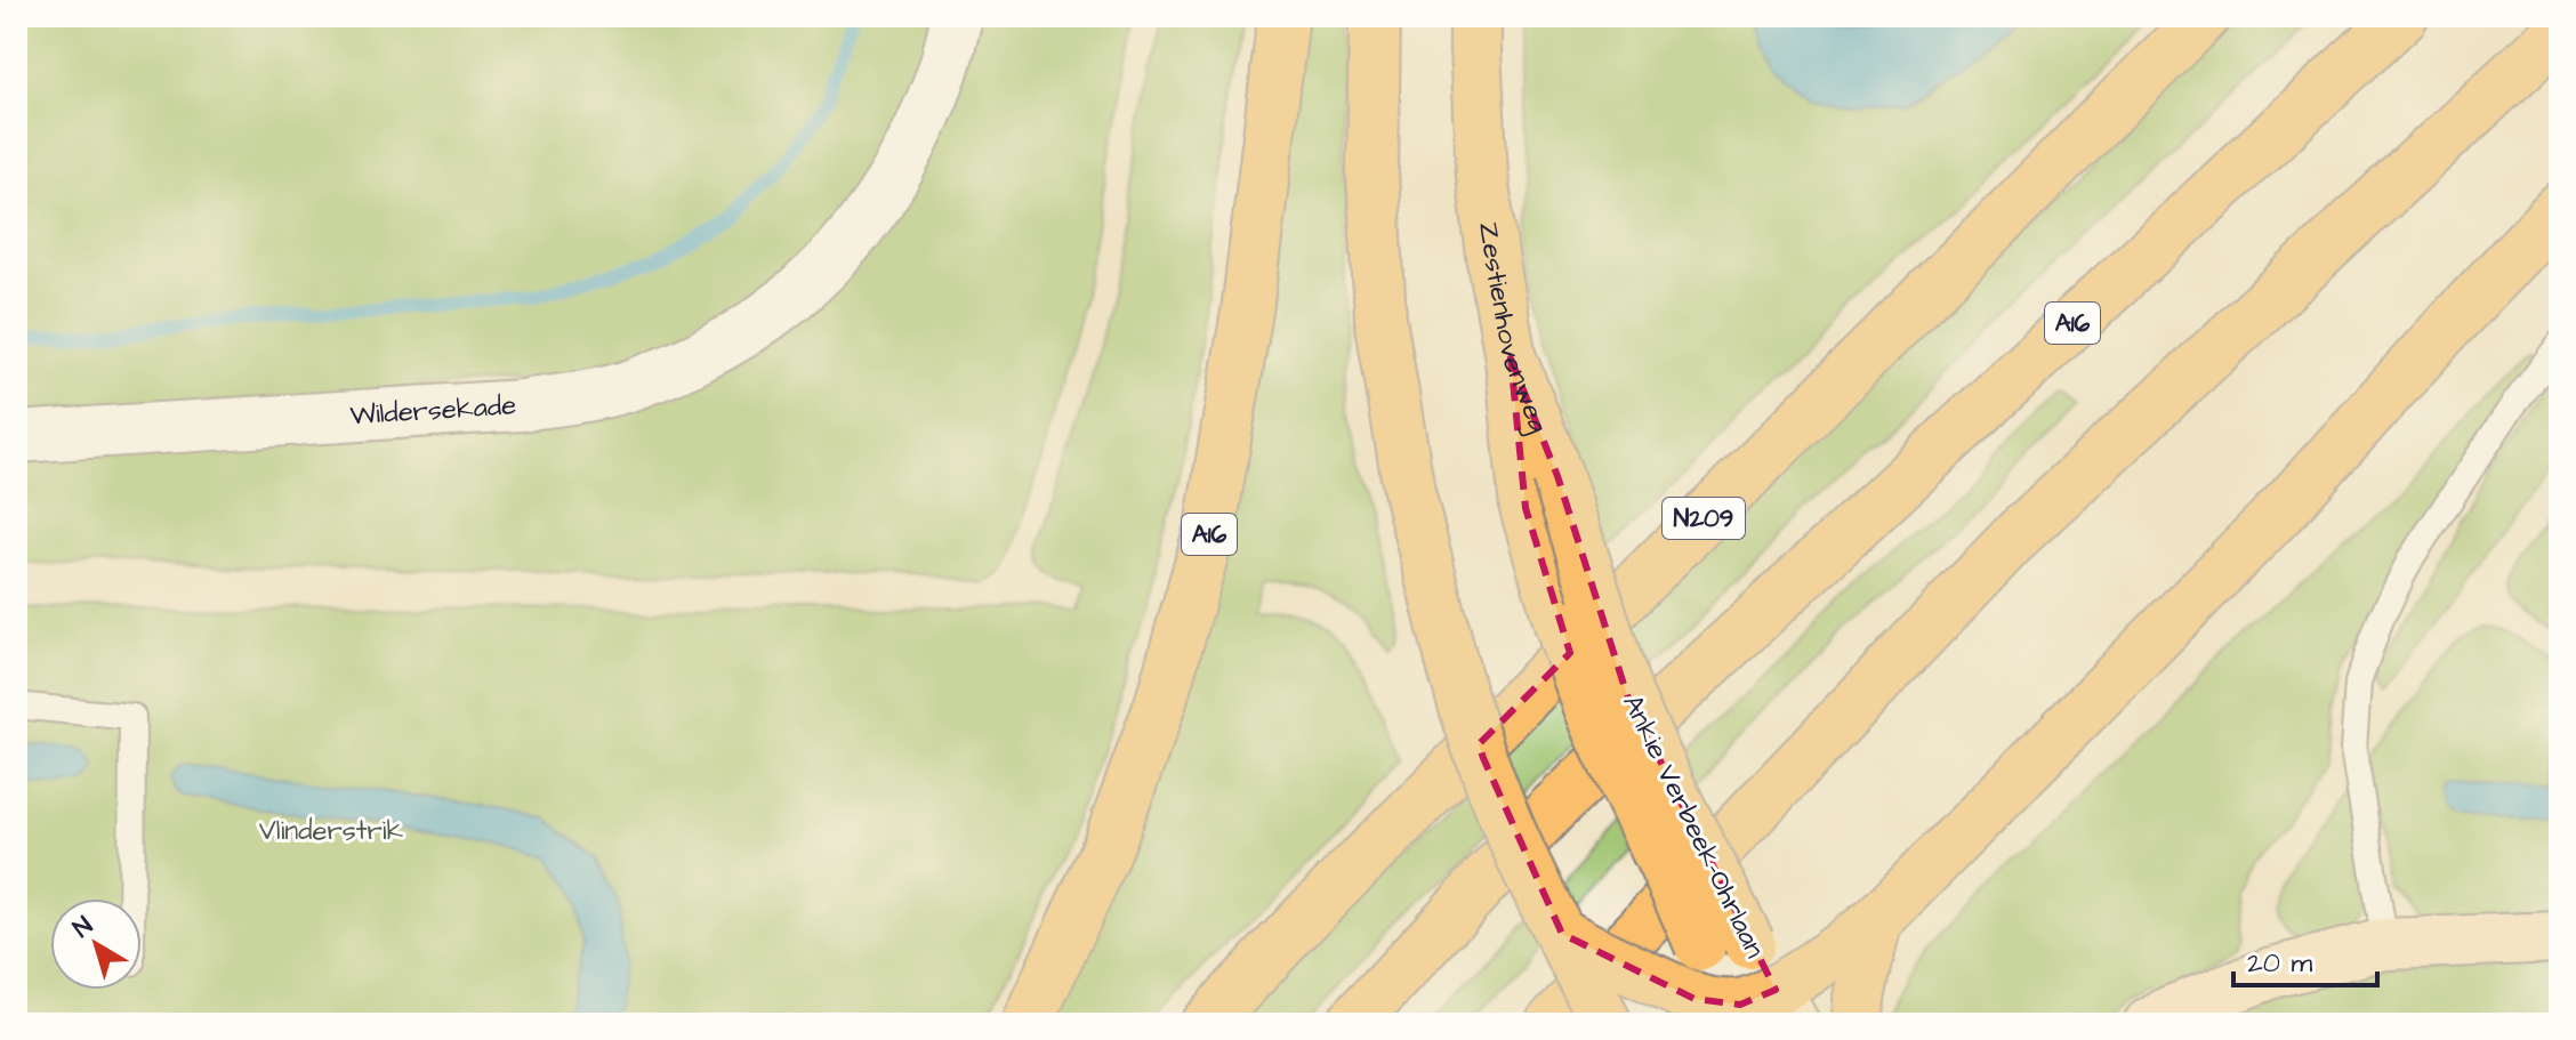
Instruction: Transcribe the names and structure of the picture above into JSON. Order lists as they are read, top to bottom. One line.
{"streets":{"main road":["A16","Zestienhovenweg","N209","Ankie Verbeek-Ohrlaan"],"street":["Wildersekade"]},"crossings":[["Zestienhovenweg","Ankie Verbeek-Ohrlaan"]],"parks":["Vlinderstrik"],"scale_bar":"20 m","north":"top left"}
